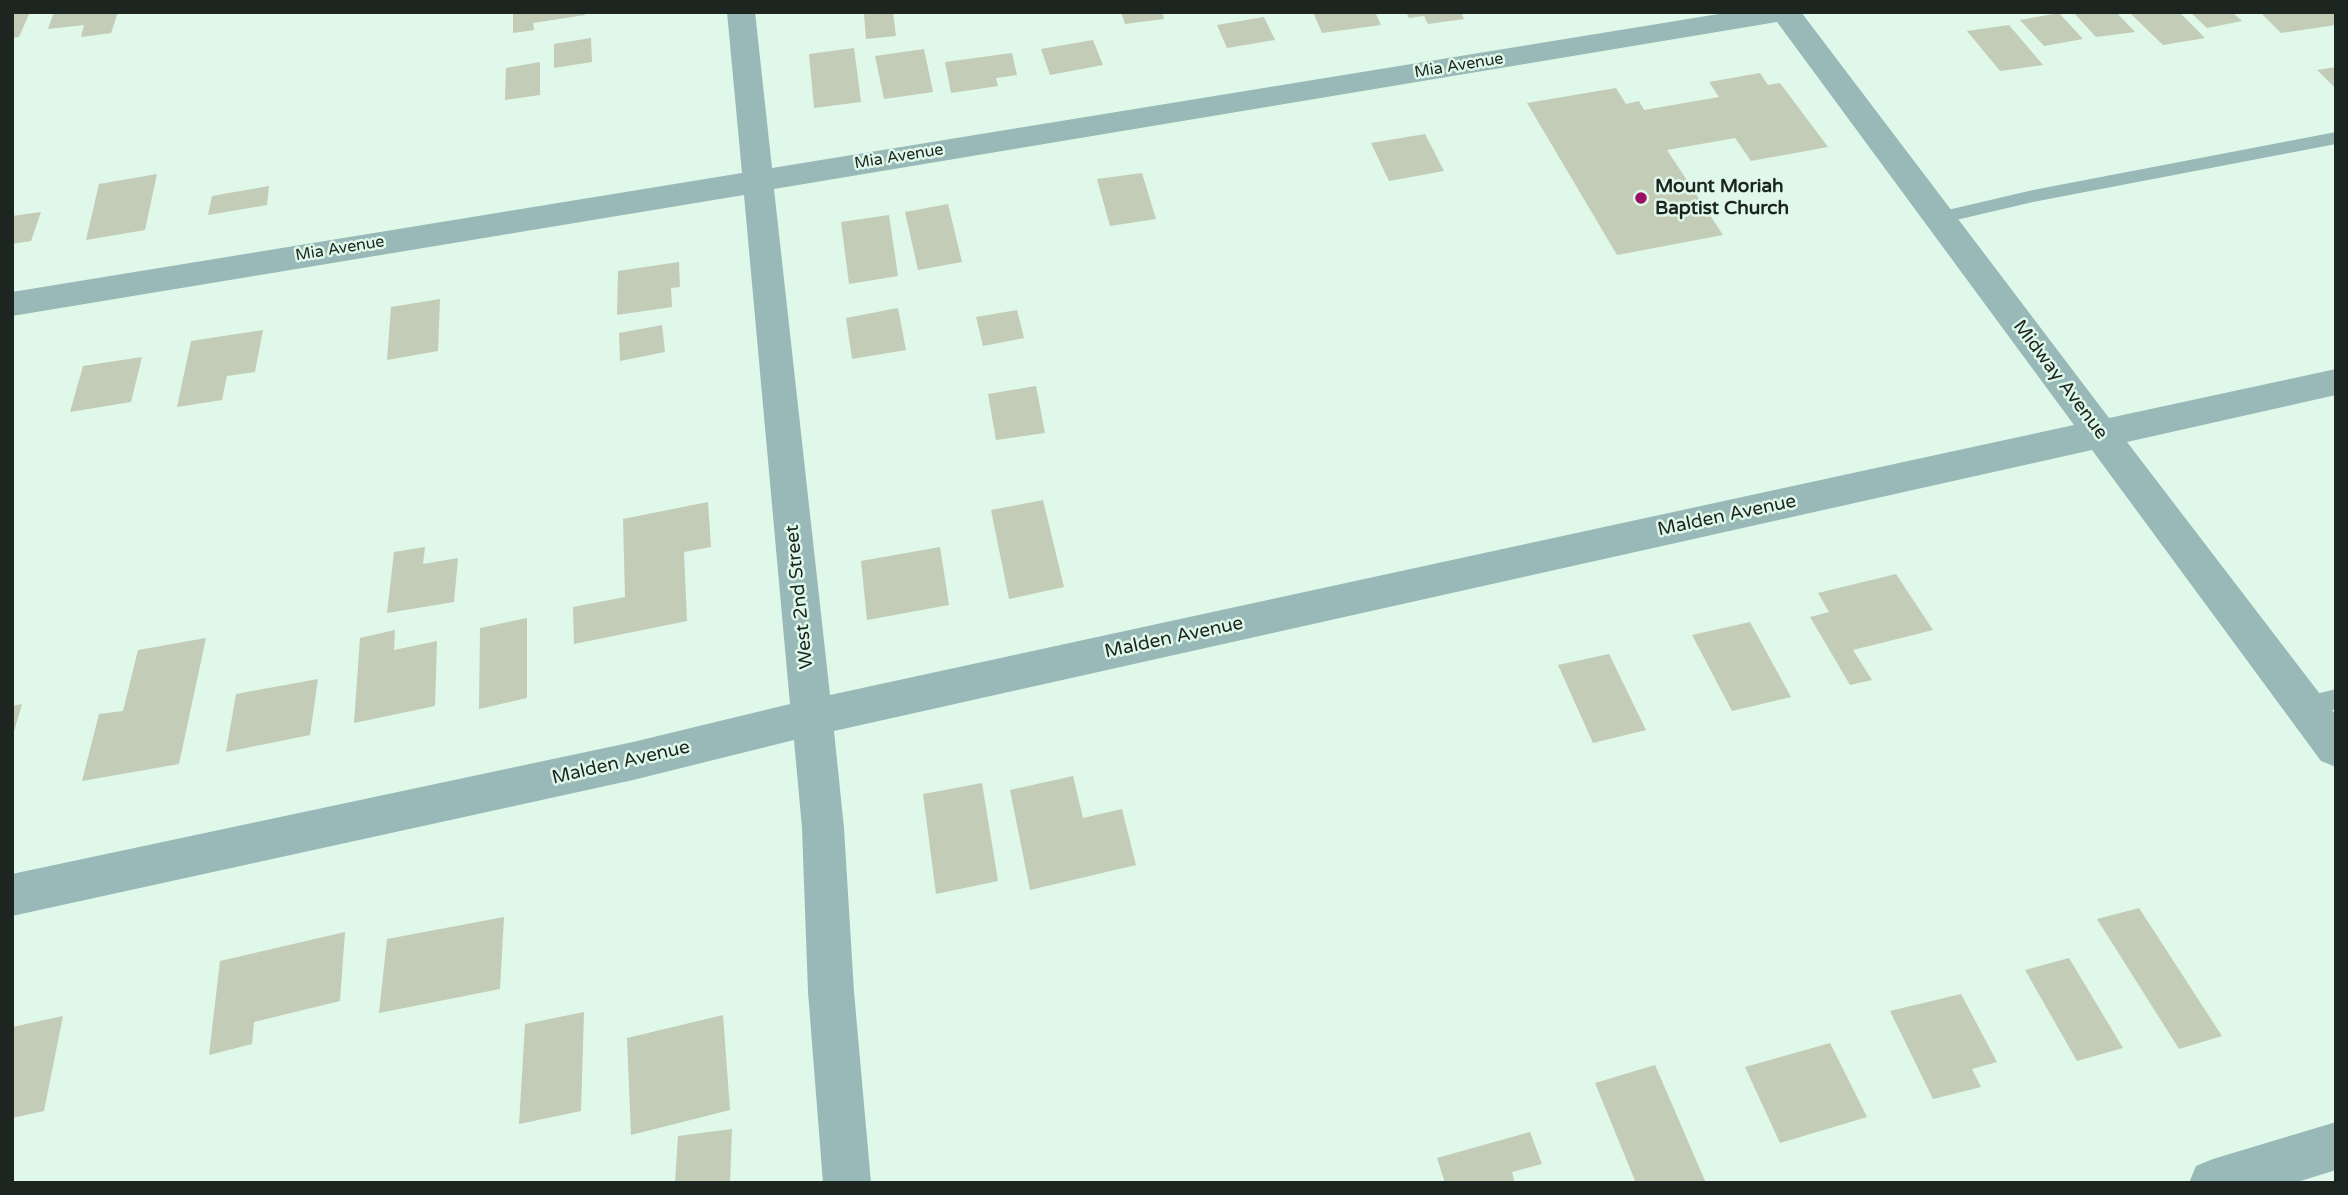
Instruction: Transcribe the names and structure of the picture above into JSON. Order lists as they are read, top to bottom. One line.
{"streets":{"street":["Mia Avenue","Midway Avenue","Malden Avenue","West 2nd Street"]},"crossings":[["Mia Avenue","Midway Avenue"],["Mia Avenue","West 2nd Street"],["Midway Avenue","Malden Avenue"],["Malden Avenue","West 2nd Street"]],"places":["Mount Moriah Baptist Church"]}
